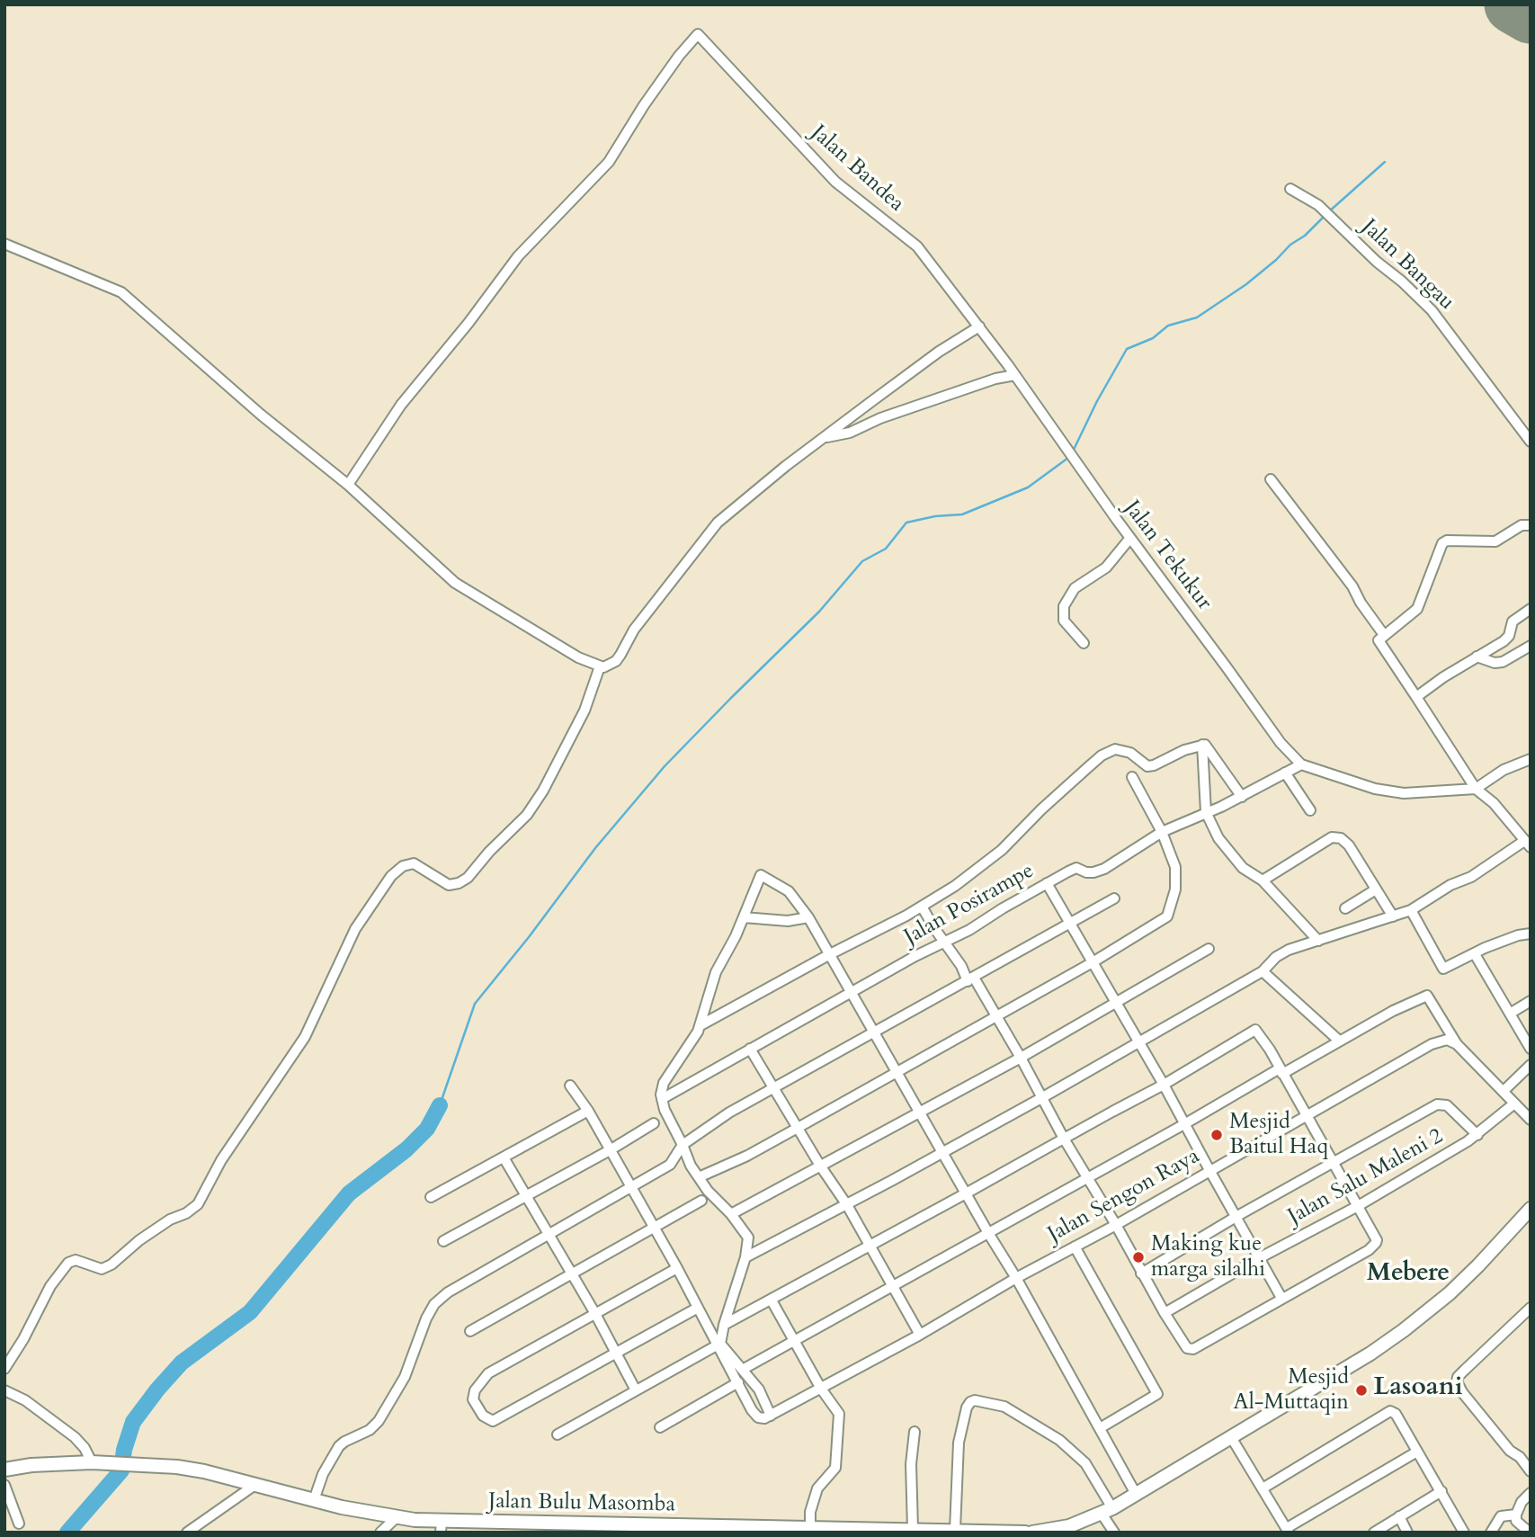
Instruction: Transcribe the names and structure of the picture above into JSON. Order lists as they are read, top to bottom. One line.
{"streets":{"street":["Jalan Bandea","Jalan Bangau","Jalan Tekukur","Jalan Posirampe","Jalan Salu Maleni 2","Jalan Sengon Raya","Jalan Bulu Masomba"]},"crossings":[["Jalan Bandea","Jalan Tekukur"],["Jalan Tekukur","Jalan Posirampe"]],"districts":["Mebere","Lasoani"],"places":["Mesjid Baitul Haq","Making kue marga silalhi","Mesjid Al-Muttaqin"]}
